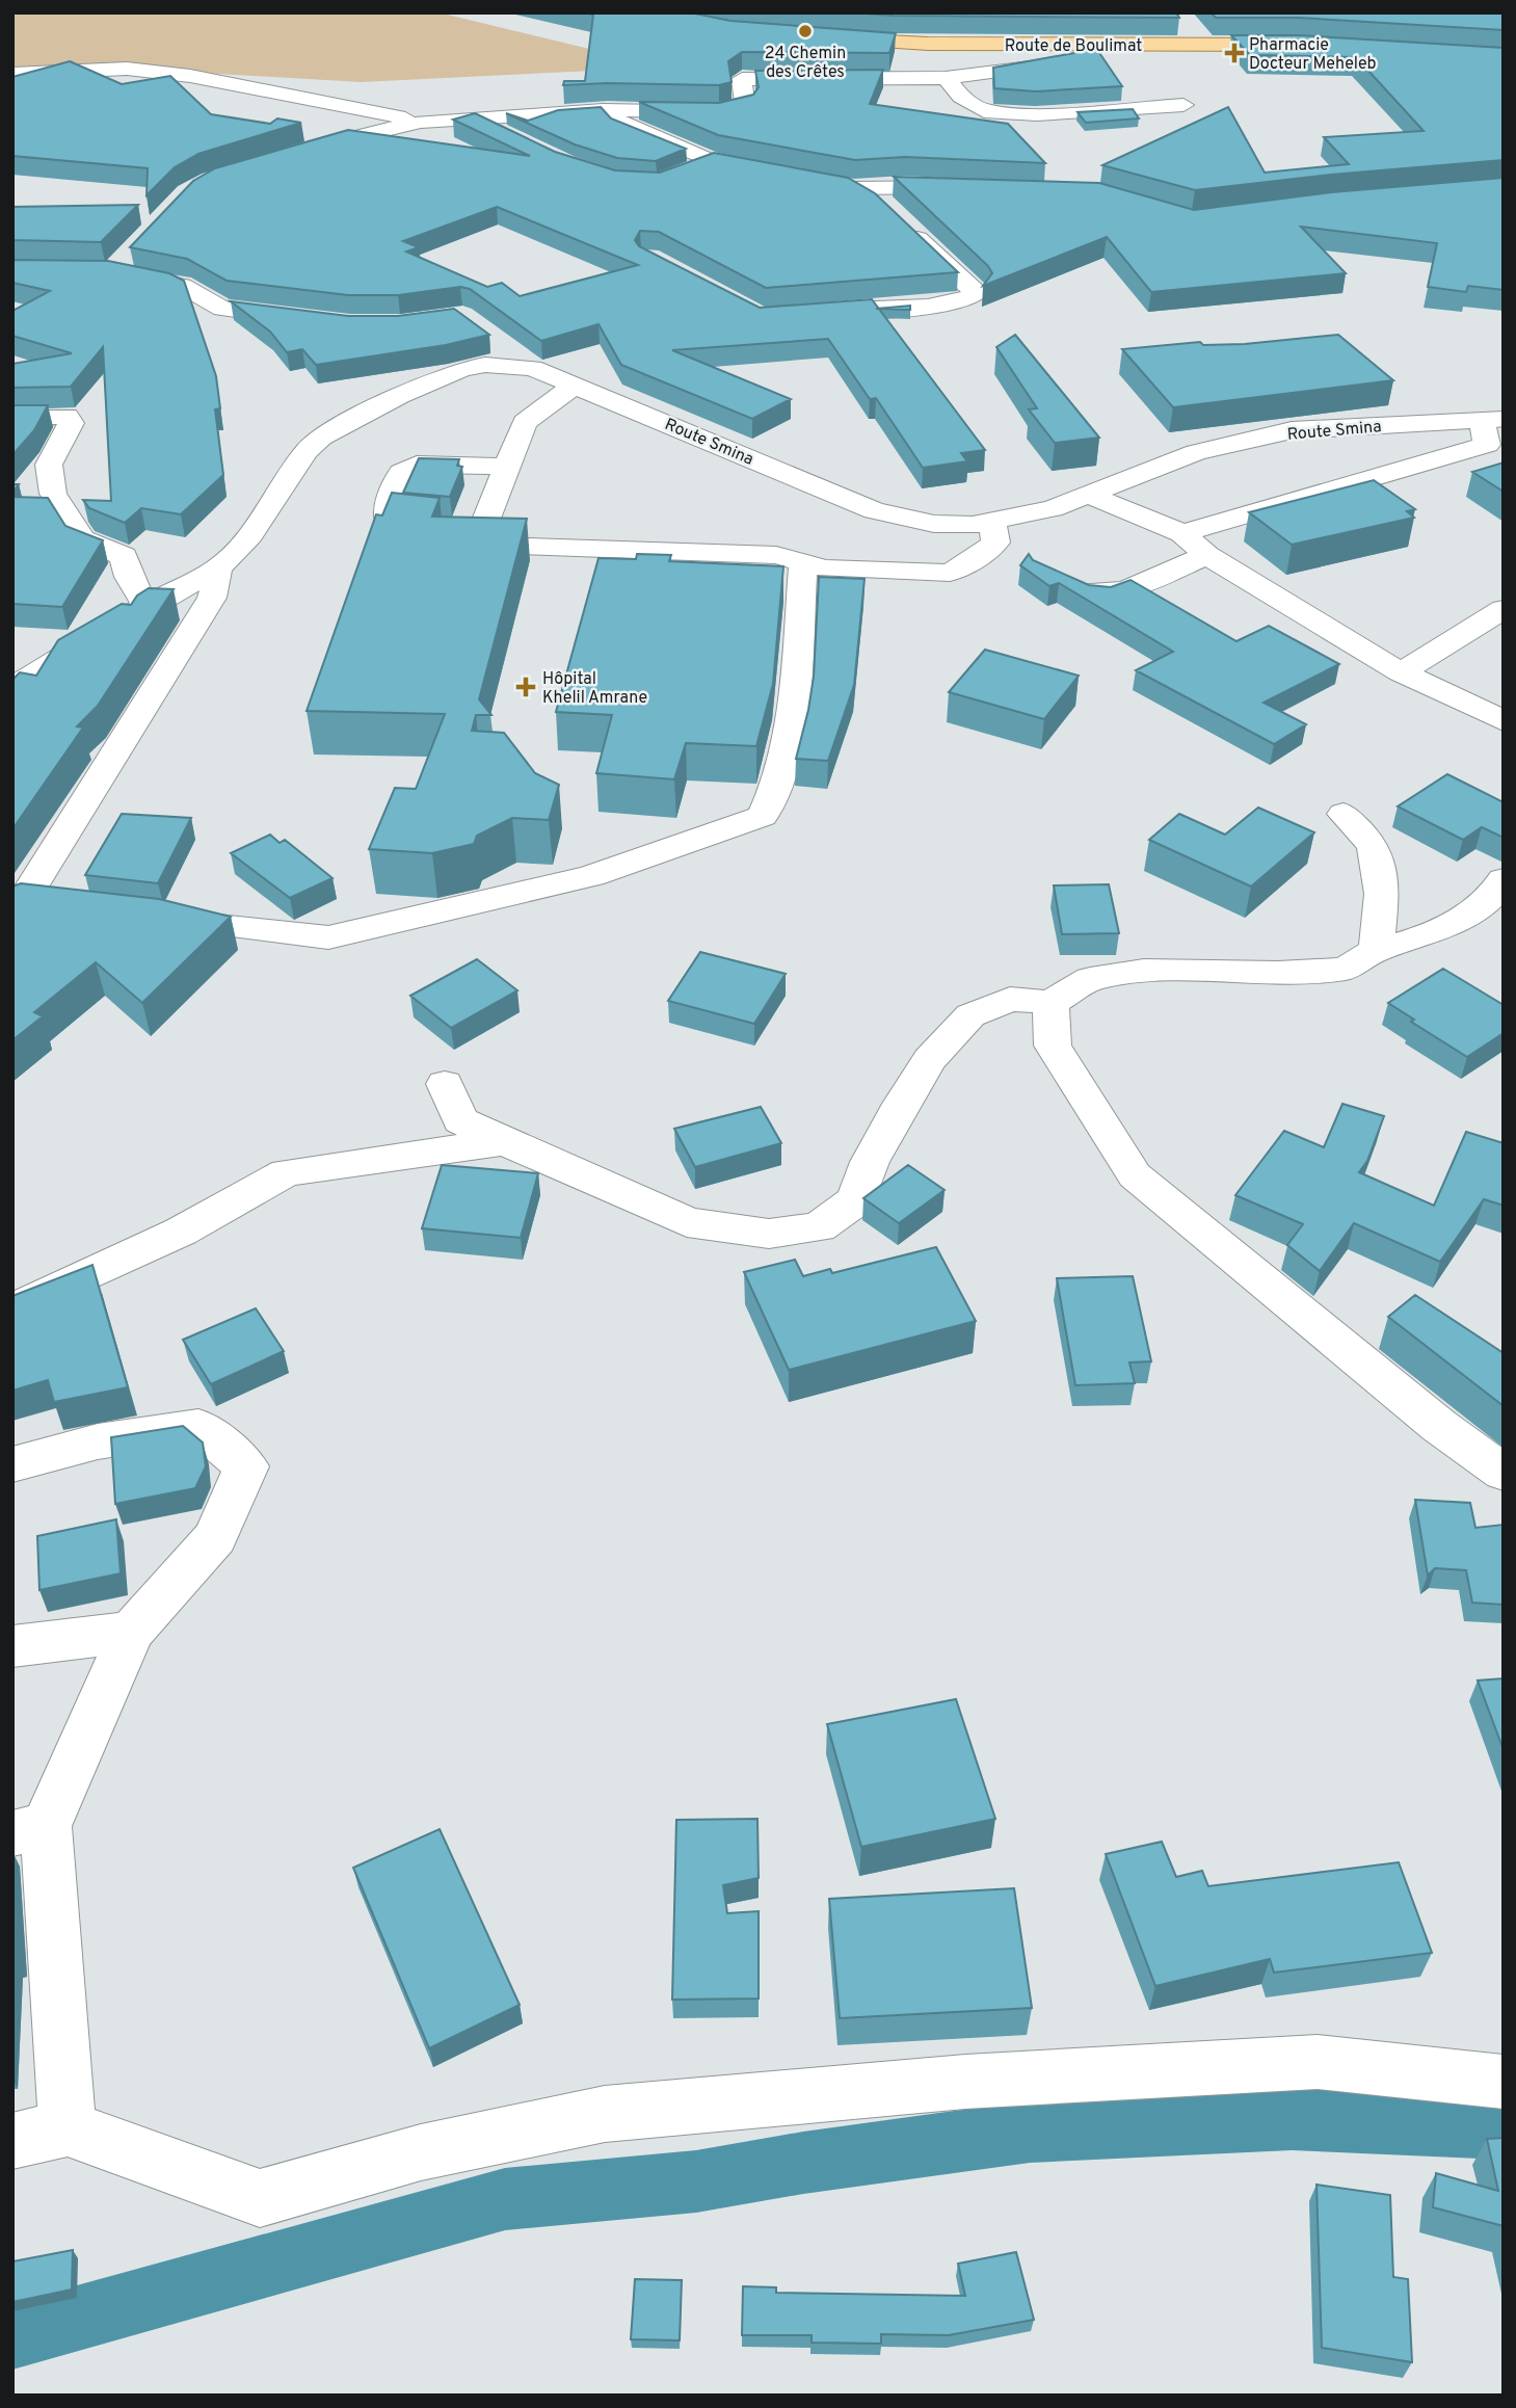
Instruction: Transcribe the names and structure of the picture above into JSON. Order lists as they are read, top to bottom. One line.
{"streets":{"main road":["Route de Boulimat"],"street":["Route Smina"]},"places":{"other":["24 Chemin des Crêtes"],"health":["Pharmacie Docteur Meheleb","Hôpital Khelil Amrane"]}}
